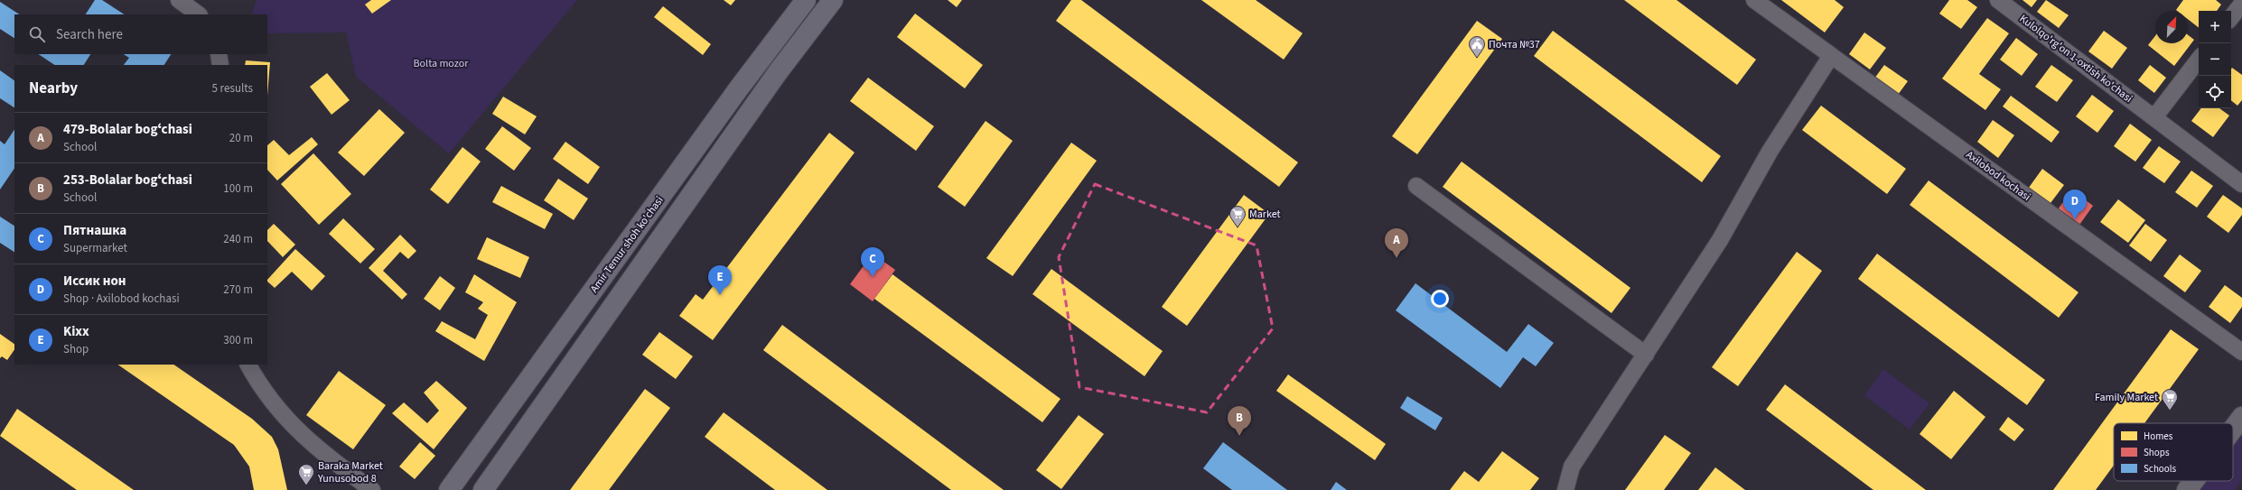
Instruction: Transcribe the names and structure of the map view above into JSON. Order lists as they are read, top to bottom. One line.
{"streets":{"main road":["Amir Temur shoh ko'chasi"],"street":["Kulolqo'rg'on 1-oxtish ko'chasi","Axilobod kochasi"]},"parks":["Bolta mozor"],"places":{"public building":["Почта №37"],"supermarket":["Market","Family Market","Baraka Market Yunusobod 8"]},"legend":["Homes","Shops","Schools"],"north":"top right","page":{"map_buttons":["+","−"],"search":"Search here","heading":["Nearby","5 results"],"list":[{"mark":"A","name":"479-Bolalar bogʻchasi","note":"School","value":"20 m"},{"mark":"B","name":"253-Bolalar bogʻchasi","note":"School","value":"100 m"},{"mark":"C","name":"Пятнашка","note":"Supermarket","value":"240 m"},{"mark":"D","name":"Иссик нон","note":"Shop · Axilobod kochasi","value":"270 m"},{"mark":"E","name":"Kixx","note":"Shop","value":"300 m"}],"pins":["D","A","C","E","B"]}}
